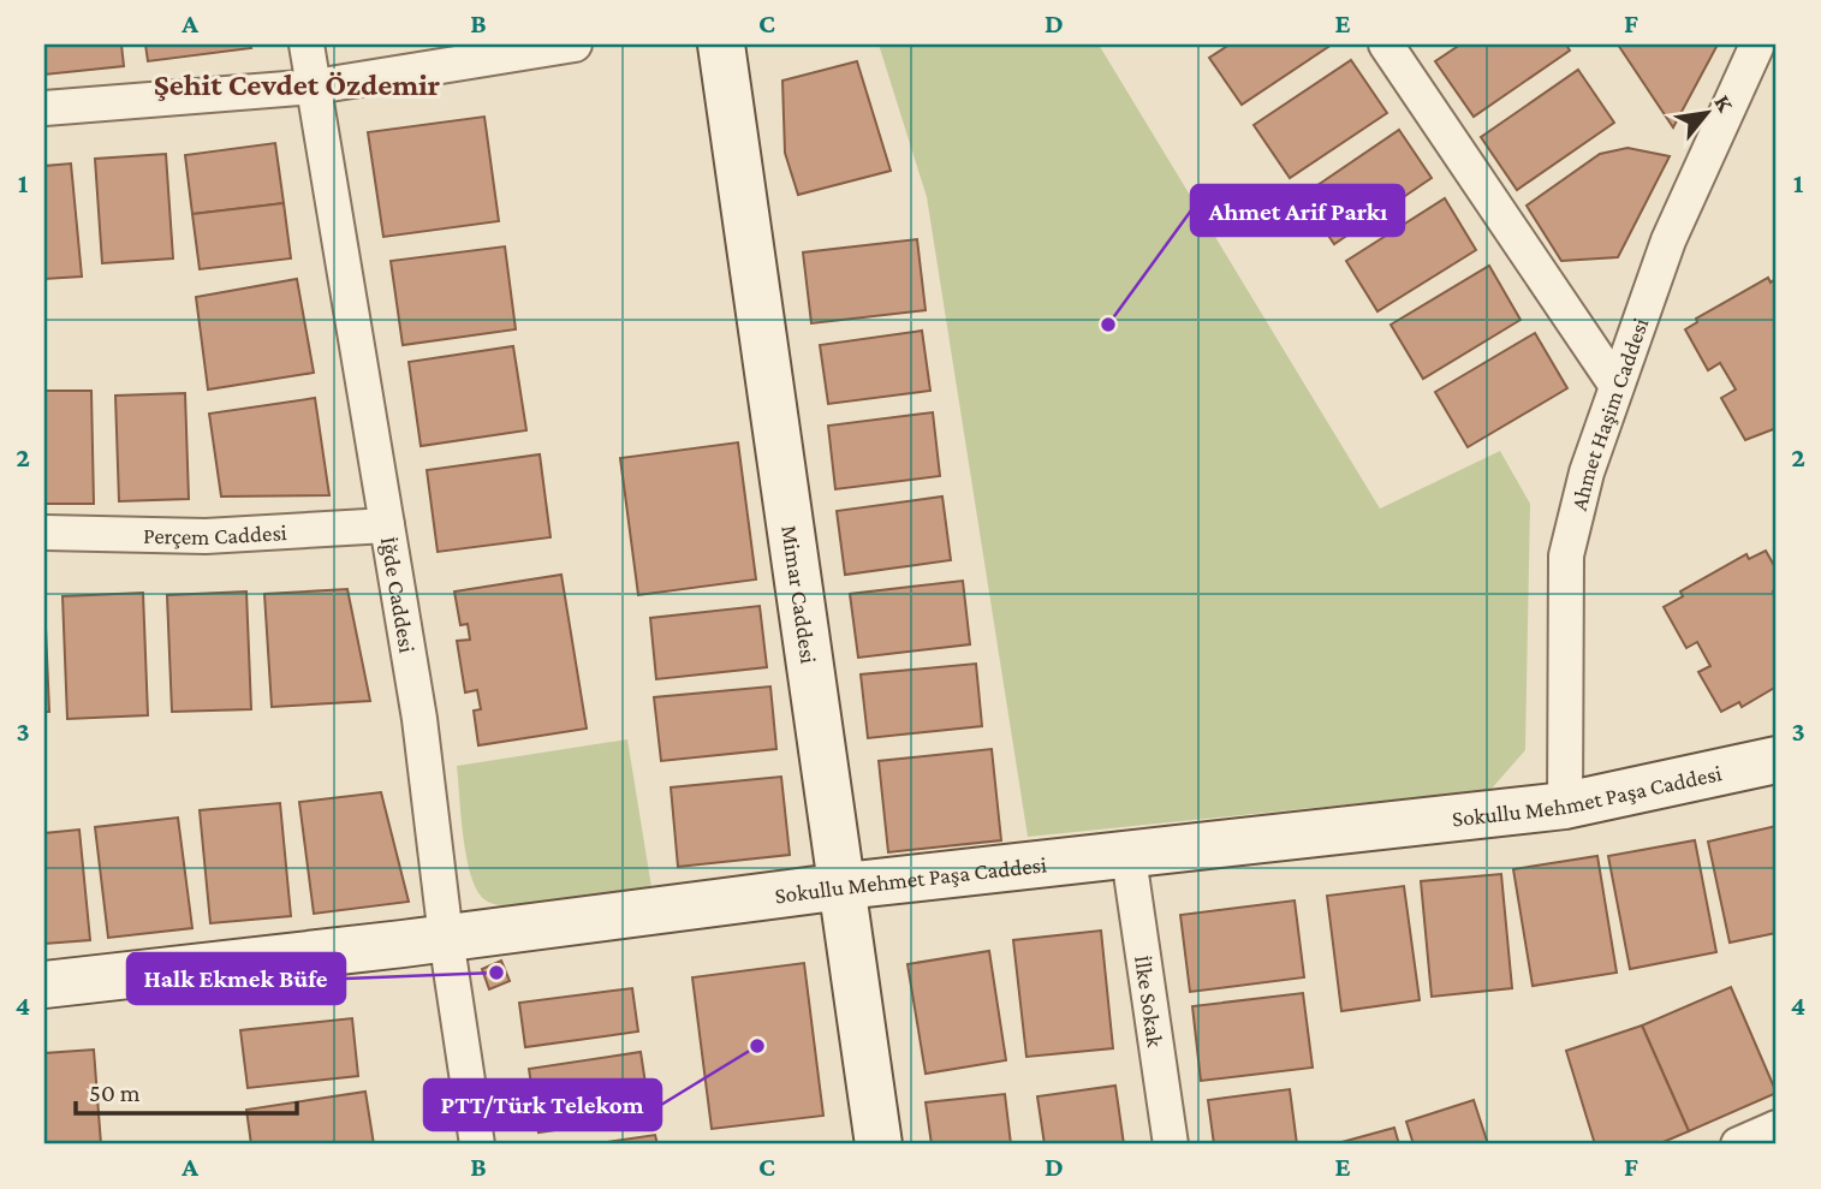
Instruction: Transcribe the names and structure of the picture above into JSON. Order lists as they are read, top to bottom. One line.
{"streets":{"main road":["Mimar Caddesi","Sokullu Mehmet Paşa Caddesi"],"street":["Ahmet Haşim Caddesi","Perçem Caddesi","İğde Caddesi","İlke Sokak"]},"crossings":[["Ahmet Haşim Caddesi","Sokullu Mehmet Paşa Caddesi"],["Perçem Caddesi","İğde Caddesi"],["İğde Caddesi","Sokullu Mehmet Paşa Caddesi"],["Mimar Caddesi","Sokullu Mehmet Paşa Caddesi"],["Sokullu Mehmet Paşa Caddesi","İlke Sokak"]],"districts":["Şehit Cevdet Özdemir"],"places":["Ahmet Arif Parkı","Halk Ekmek Büfe","PTT/Türk Telekom"],"scale_bar":"50 m","north":"top right","grid":{"columns":["A","B","C","D","E","F"],"rows":["1","2","3","4"]}}
